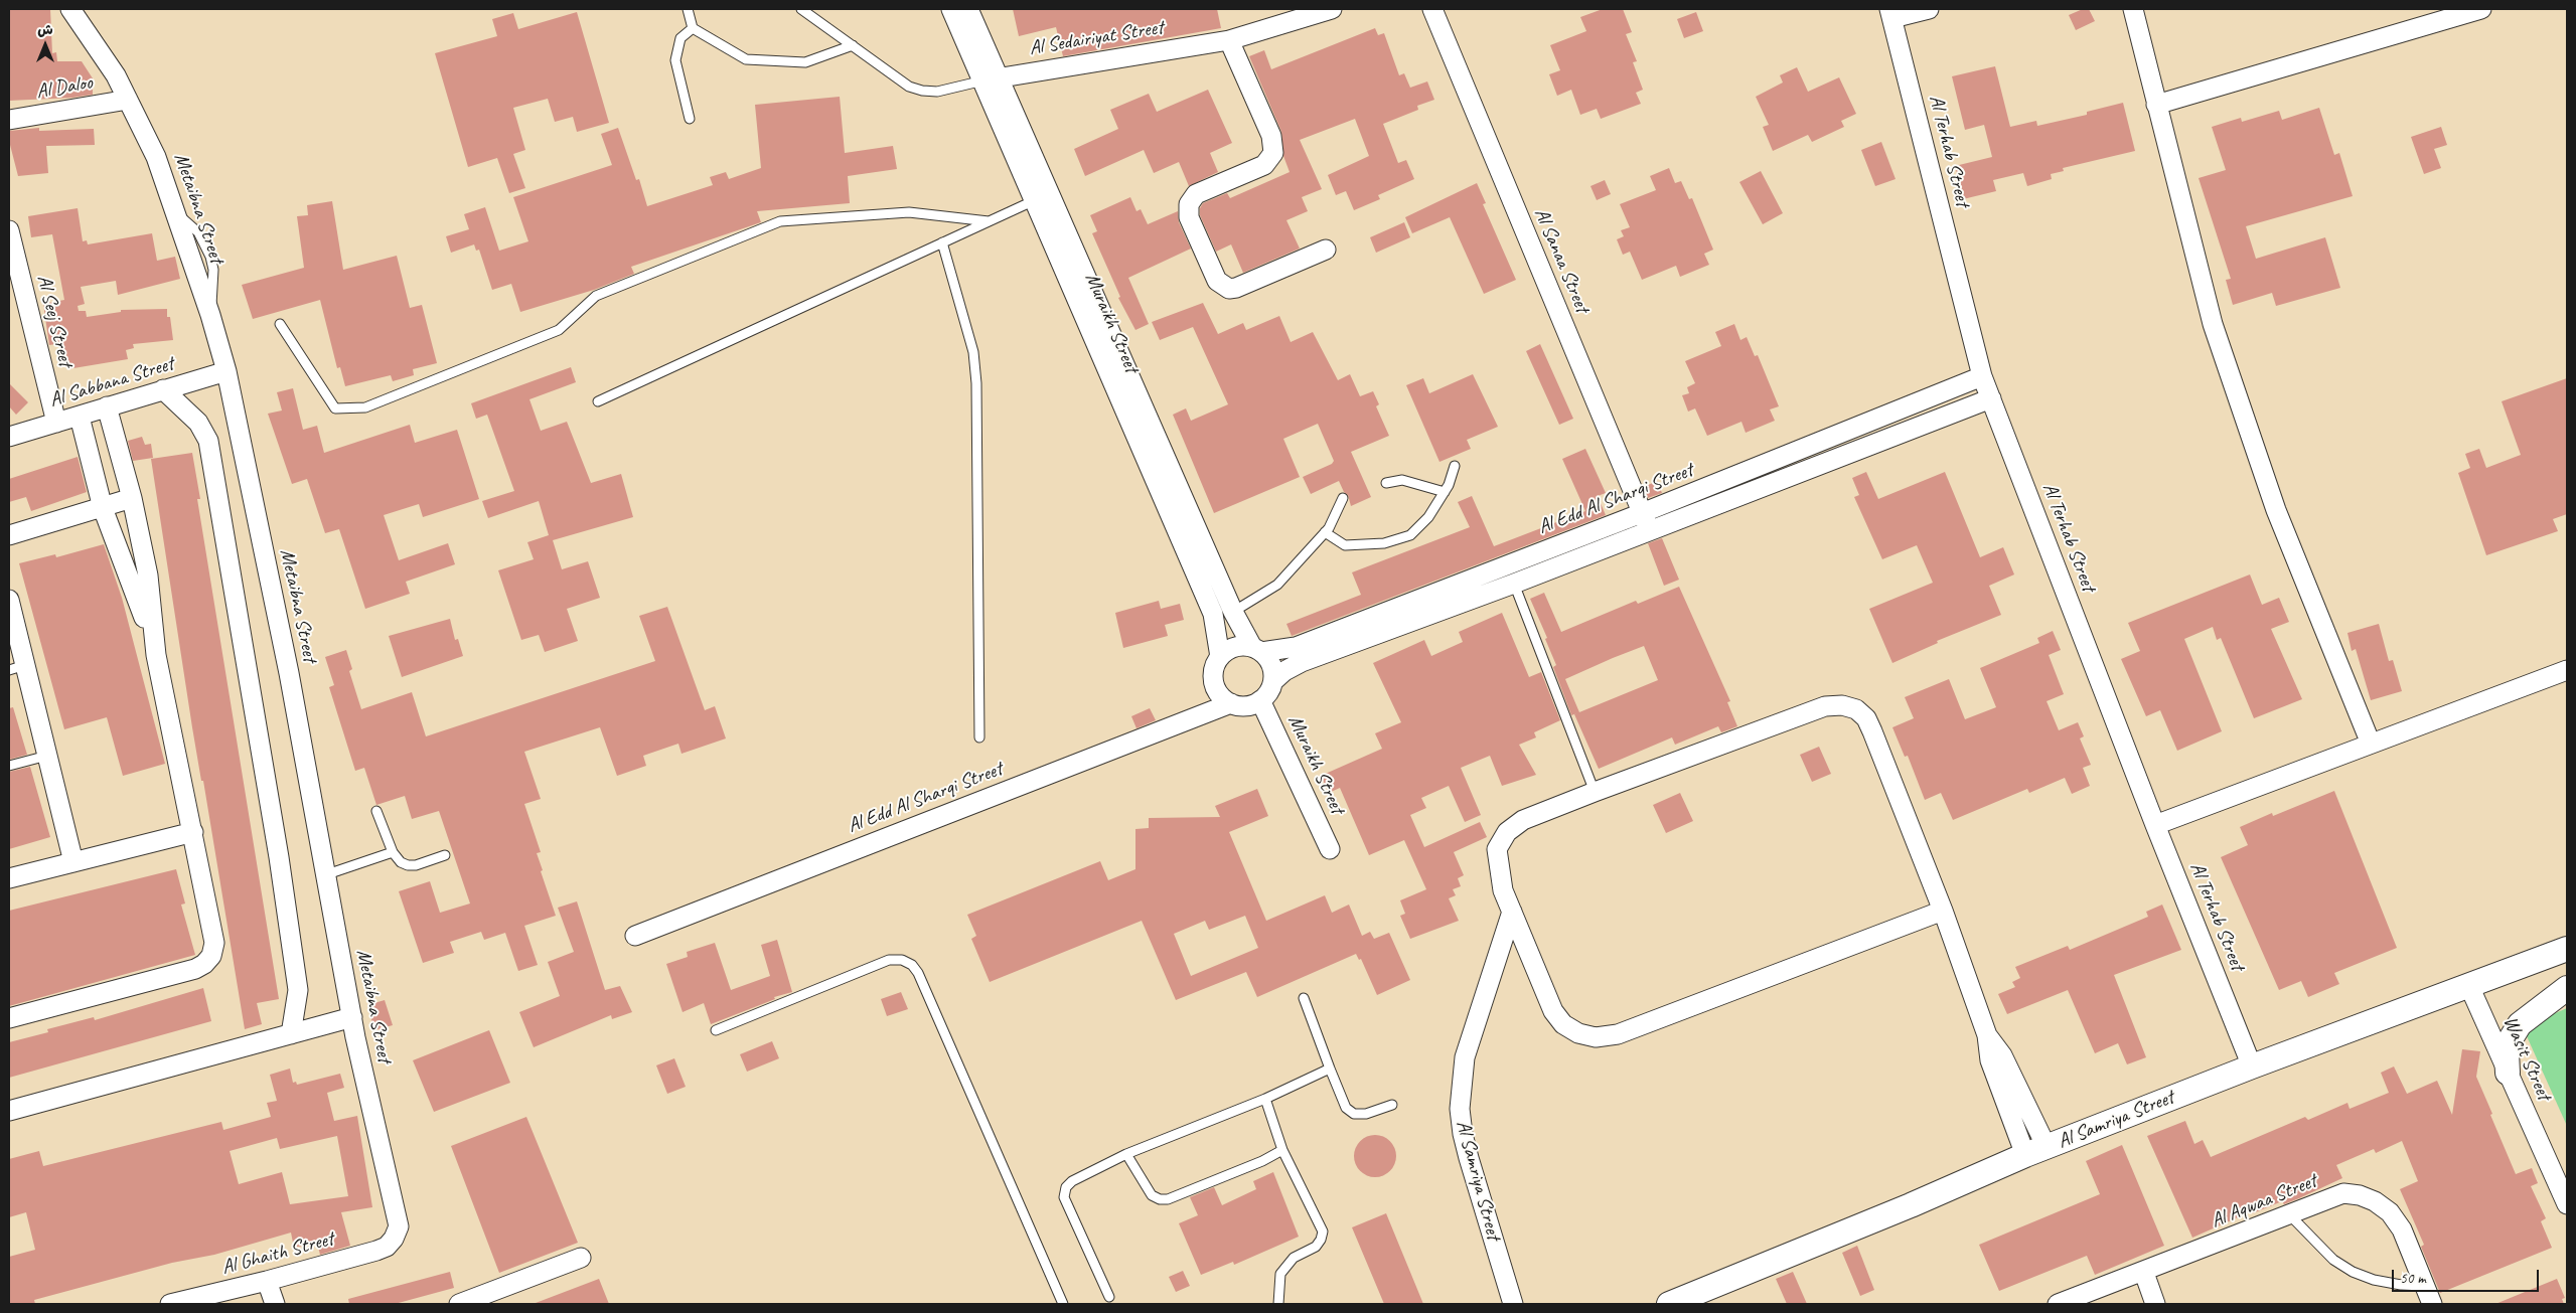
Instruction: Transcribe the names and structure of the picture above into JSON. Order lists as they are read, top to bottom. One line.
{"streets":{"street":["Al Sedairiyat Street","Al Daloo","Al Terhab Street","Metaibna Street","Al Sanaa Street","Al Seej Street","Muraikh Street","Al Sabbana Street","Al Edd Al Sharqi Street","Wasit Street","Al Samriya Street","Al Aqwaa Street","Al Ghaith Street"]},"crossings":[["Al Sedairiyat Street","Muraikh Street"],["Al Daloo","Metaibna Street"],["Al Terhab Street","Al Edd Al Sharqi Street"],["Al Terhab Street","Al Samriya Street"],["Metaibna Street","Al Sabbana Street"],["Metaibna Street","Al Ghaith Street"],["Al Sanaa Street","Al Edd Al Sharqi Street"],["Al Seej Street","Al Sabbana Street"],["Muraikh Street","Al Edd Al Sharqi Street"],["Wasit Street","Al Samriya Street"]],"scale_bar":"50 m","north":"top"}
